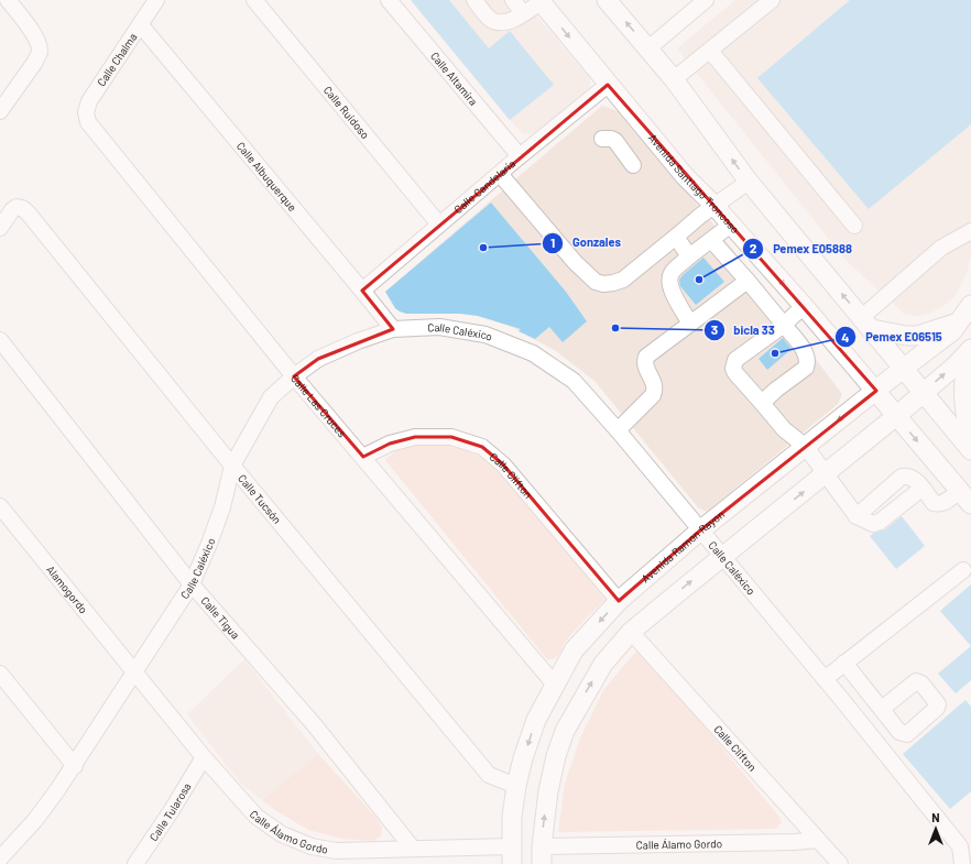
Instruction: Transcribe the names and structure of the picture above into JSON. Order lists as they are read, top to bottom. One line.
{"streets":{"main road":["Avenida Santiago Troncoso","Avenida Ramon Rayon"],"street":["Calle Chalma","Calle Altamira","Calle Ruidoso","Calle Albuquerque","Calle Candelaria","Calle Caléxico","Calle Las Cruces","Calle Clifton","Calle Tucsón","Alamogordo","Calle Tigua","Calle Tularosa","Calle Álamo Gordo"]},"crossings":[["Calle Chalma","Calle Albuquerque"],["Calle Chalma","Calle Las Cruces"],["Calle Altamira","Calle Candelaria"],["Calle Ruidoso","Calle Candelaria"],["Calle Albuquerque","Calle Candelaria"],["Calle Albuquerque","Calle Caléxico"],["Avenida Santiago Troncoso","Calle Candelaria"],["Avenida Santiago Troncoso","Avenida Ramon Rayon"],["Calle Caléxico","Calle Las Cruces"],["Calle Caléxico","Calle Tucsón"],["Calle Caléxico","Avenida Ramon Rayon"],["Calle Caléxico","Alamogordo"],["Calle Caléxico","Calle Tigua"],["Calle Caléxico","Calle Álamo Gordo"],["Calle Las Cruces","Calle Clifton"],["Calle Las Cruces","Avenida Ramon Rayon"],["Calle Clifton","Avenida Ramon Rayon"],["Calle Clifton","Calle Álamo Gordo"],["Calle Tucsón","Avenida Ramon Rayon"],["Avenida Ramon Rayon","Calle Álamo Gordo"],["Alamogordo","Calle Álamo Gordo"],["Calle Tigua","Calle Álamo Gordo"],["Calle Tularosa","Calle Álamo Gordo"]],"places":["Gonzales","Pemex E05888","bicla 33","Pemex E06515"],"north":"top"}
